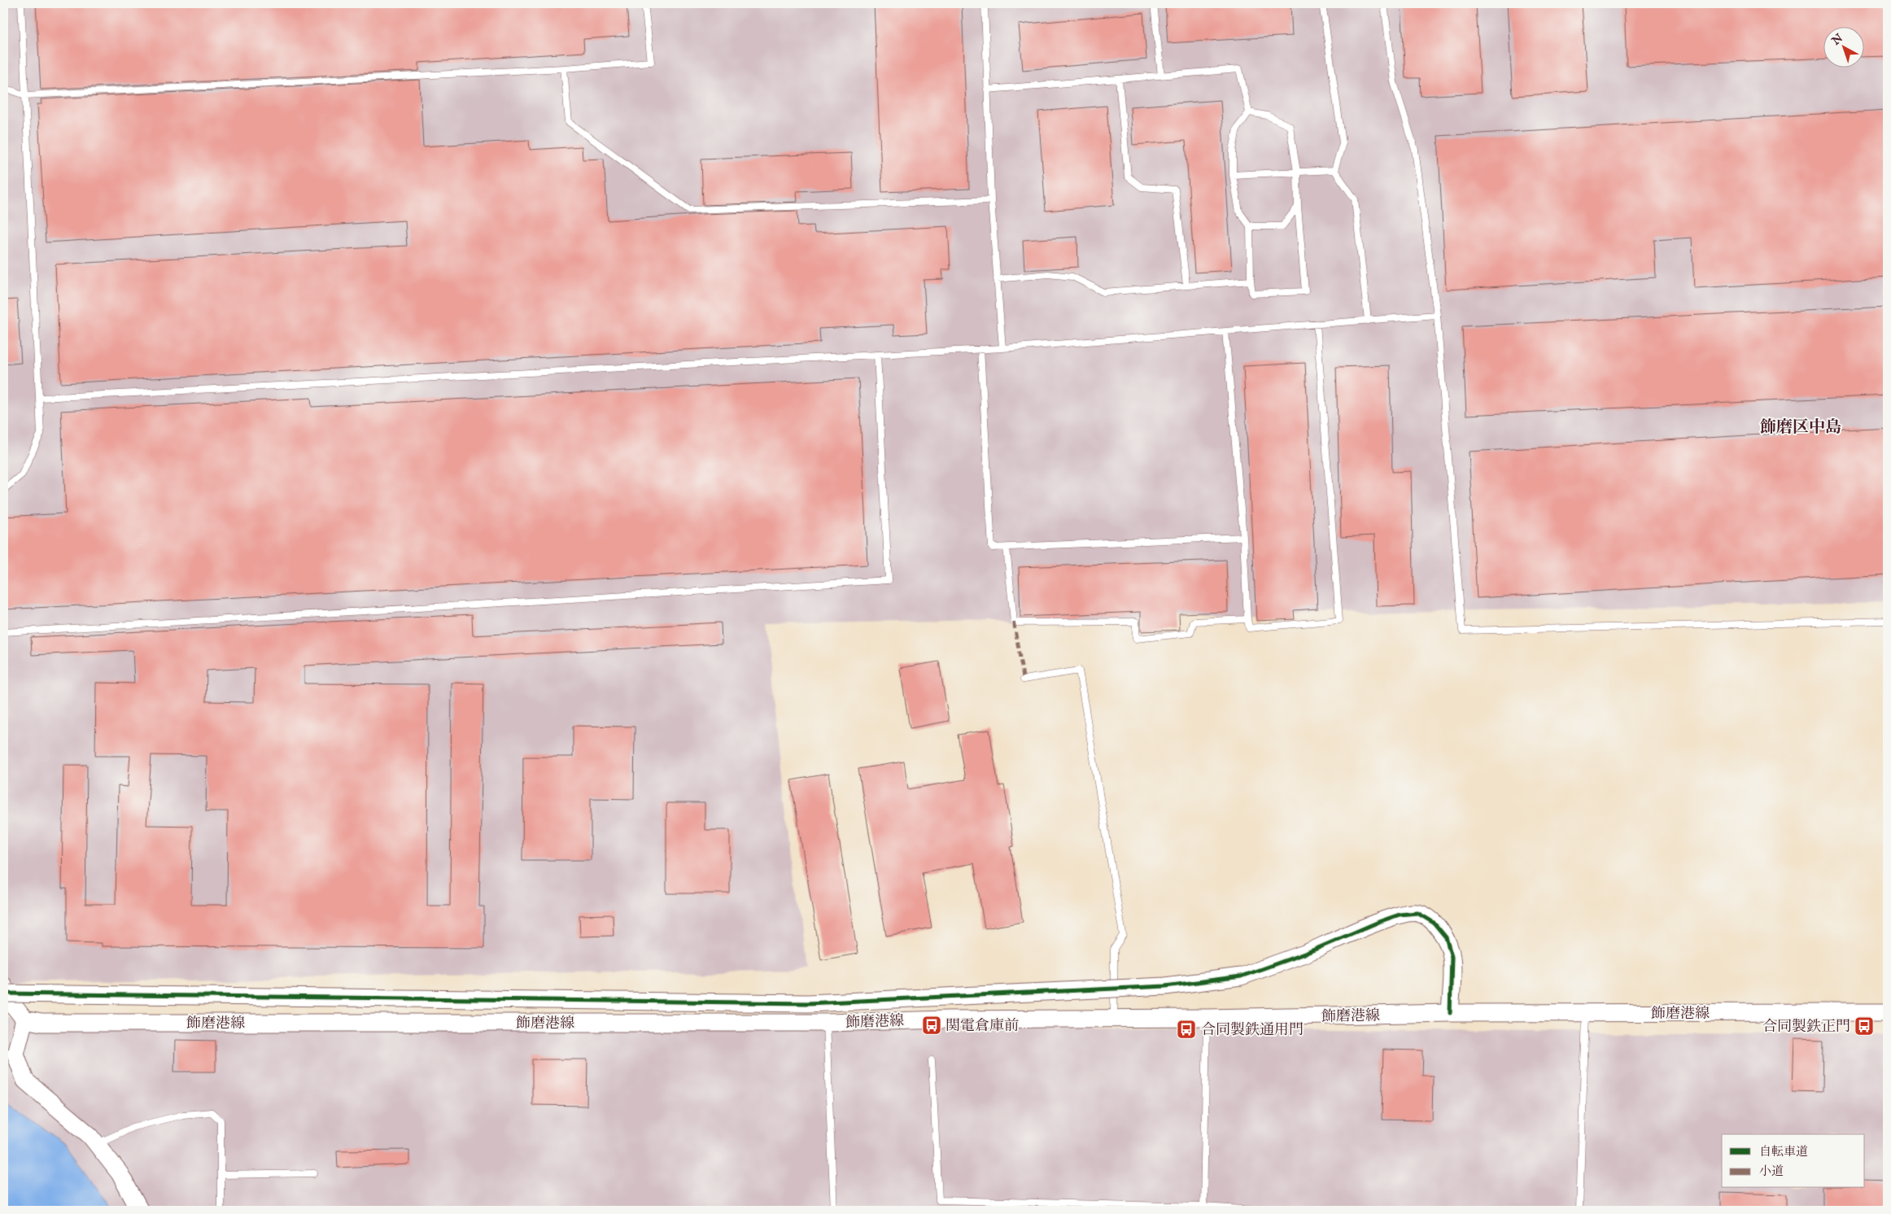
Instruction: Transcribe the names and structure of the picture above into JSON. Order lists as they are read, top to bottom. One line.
{"streets":{"main road":["飾磨港線"]},"districts":["飾磨区中島"],"places":{"bus stop":["関電倉庫前","合同製鉄正門","合同製鉄通用門"]},"legend":["自転車道","小道"],"north":"top left"}
